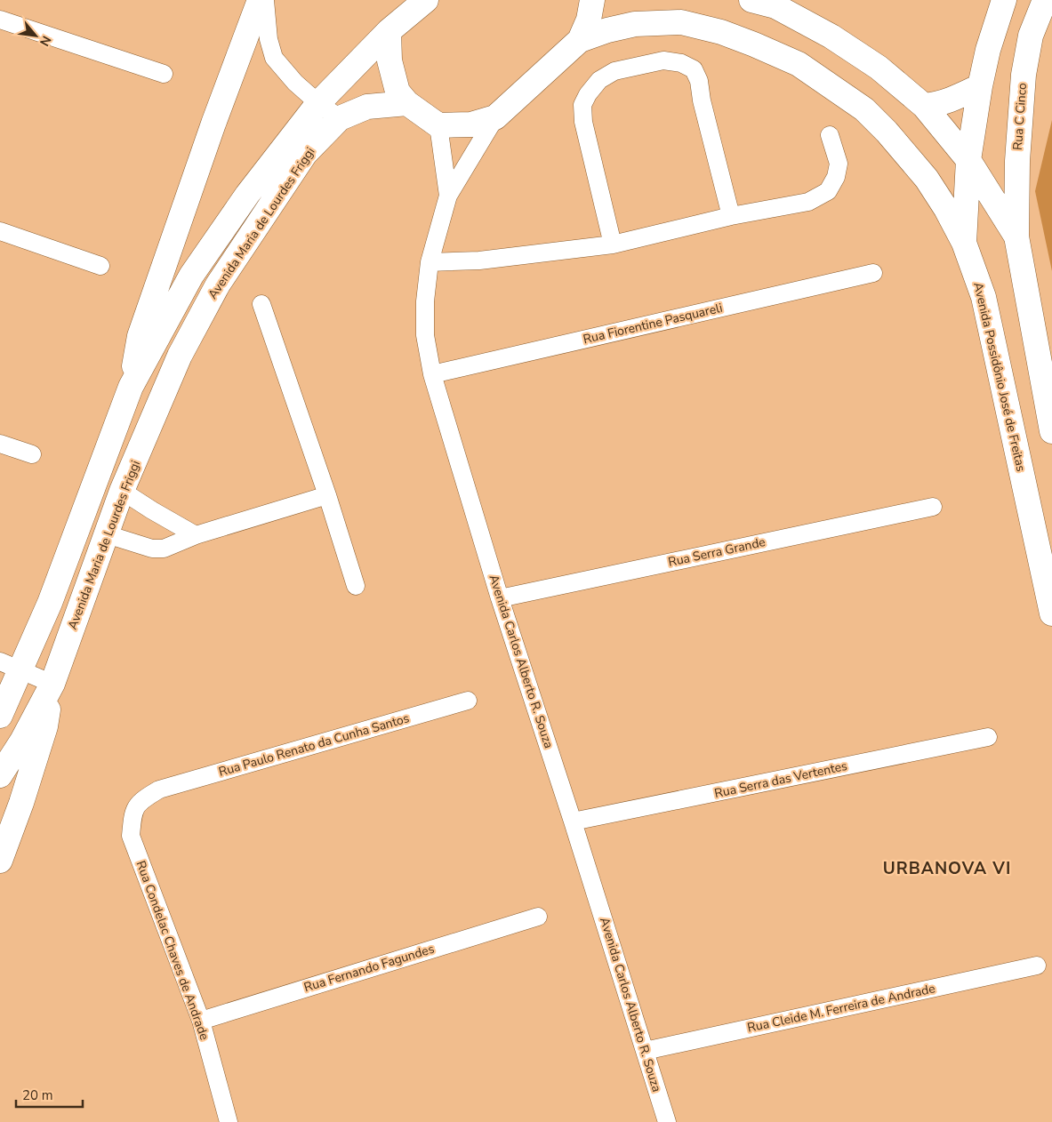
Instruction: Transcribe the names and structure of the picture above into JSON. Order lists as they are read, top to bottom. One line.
{"streets":{"street":["Rua C Cinco","Avenida Maria de Lourdes Friggi","Rua Fiorentine Pasquareli","Avenida Possidônio José de Freitas","Rua Serra Grande","Avenida Carlos Alberto R. Souza","Rua Paulo Renato da Cunha Santos","Rua Serra das Vertentes","Rua Condelac Chaves de Andrade","Rua Fernando Fagundes","Rua Cleide M. Ferreira de Andrade"]},"crossings":[["Rua Fiorentine Pasquareli","Avenida Carlos Alberto R. Souza"],["Rua Serra Grande","Avenida Carlos Alberto R. Souza"],["Avenida Carlos Alberto R. Souza","Rua Serra das Vertentes"],["Avenida Carlos Alberto R. Souza","Rua Cleide M. Ferreira de Andrade"],["Rua Paulo Renato da Cunha Santos","Rua Condelac Chaves de Andrade"],["Rua Condelac Chaves de Andrade","Rua Fernando Fagundes"]],"districts":["URBANOVA VI"],"scale_bar":"20 m","north":"bottom right"}
